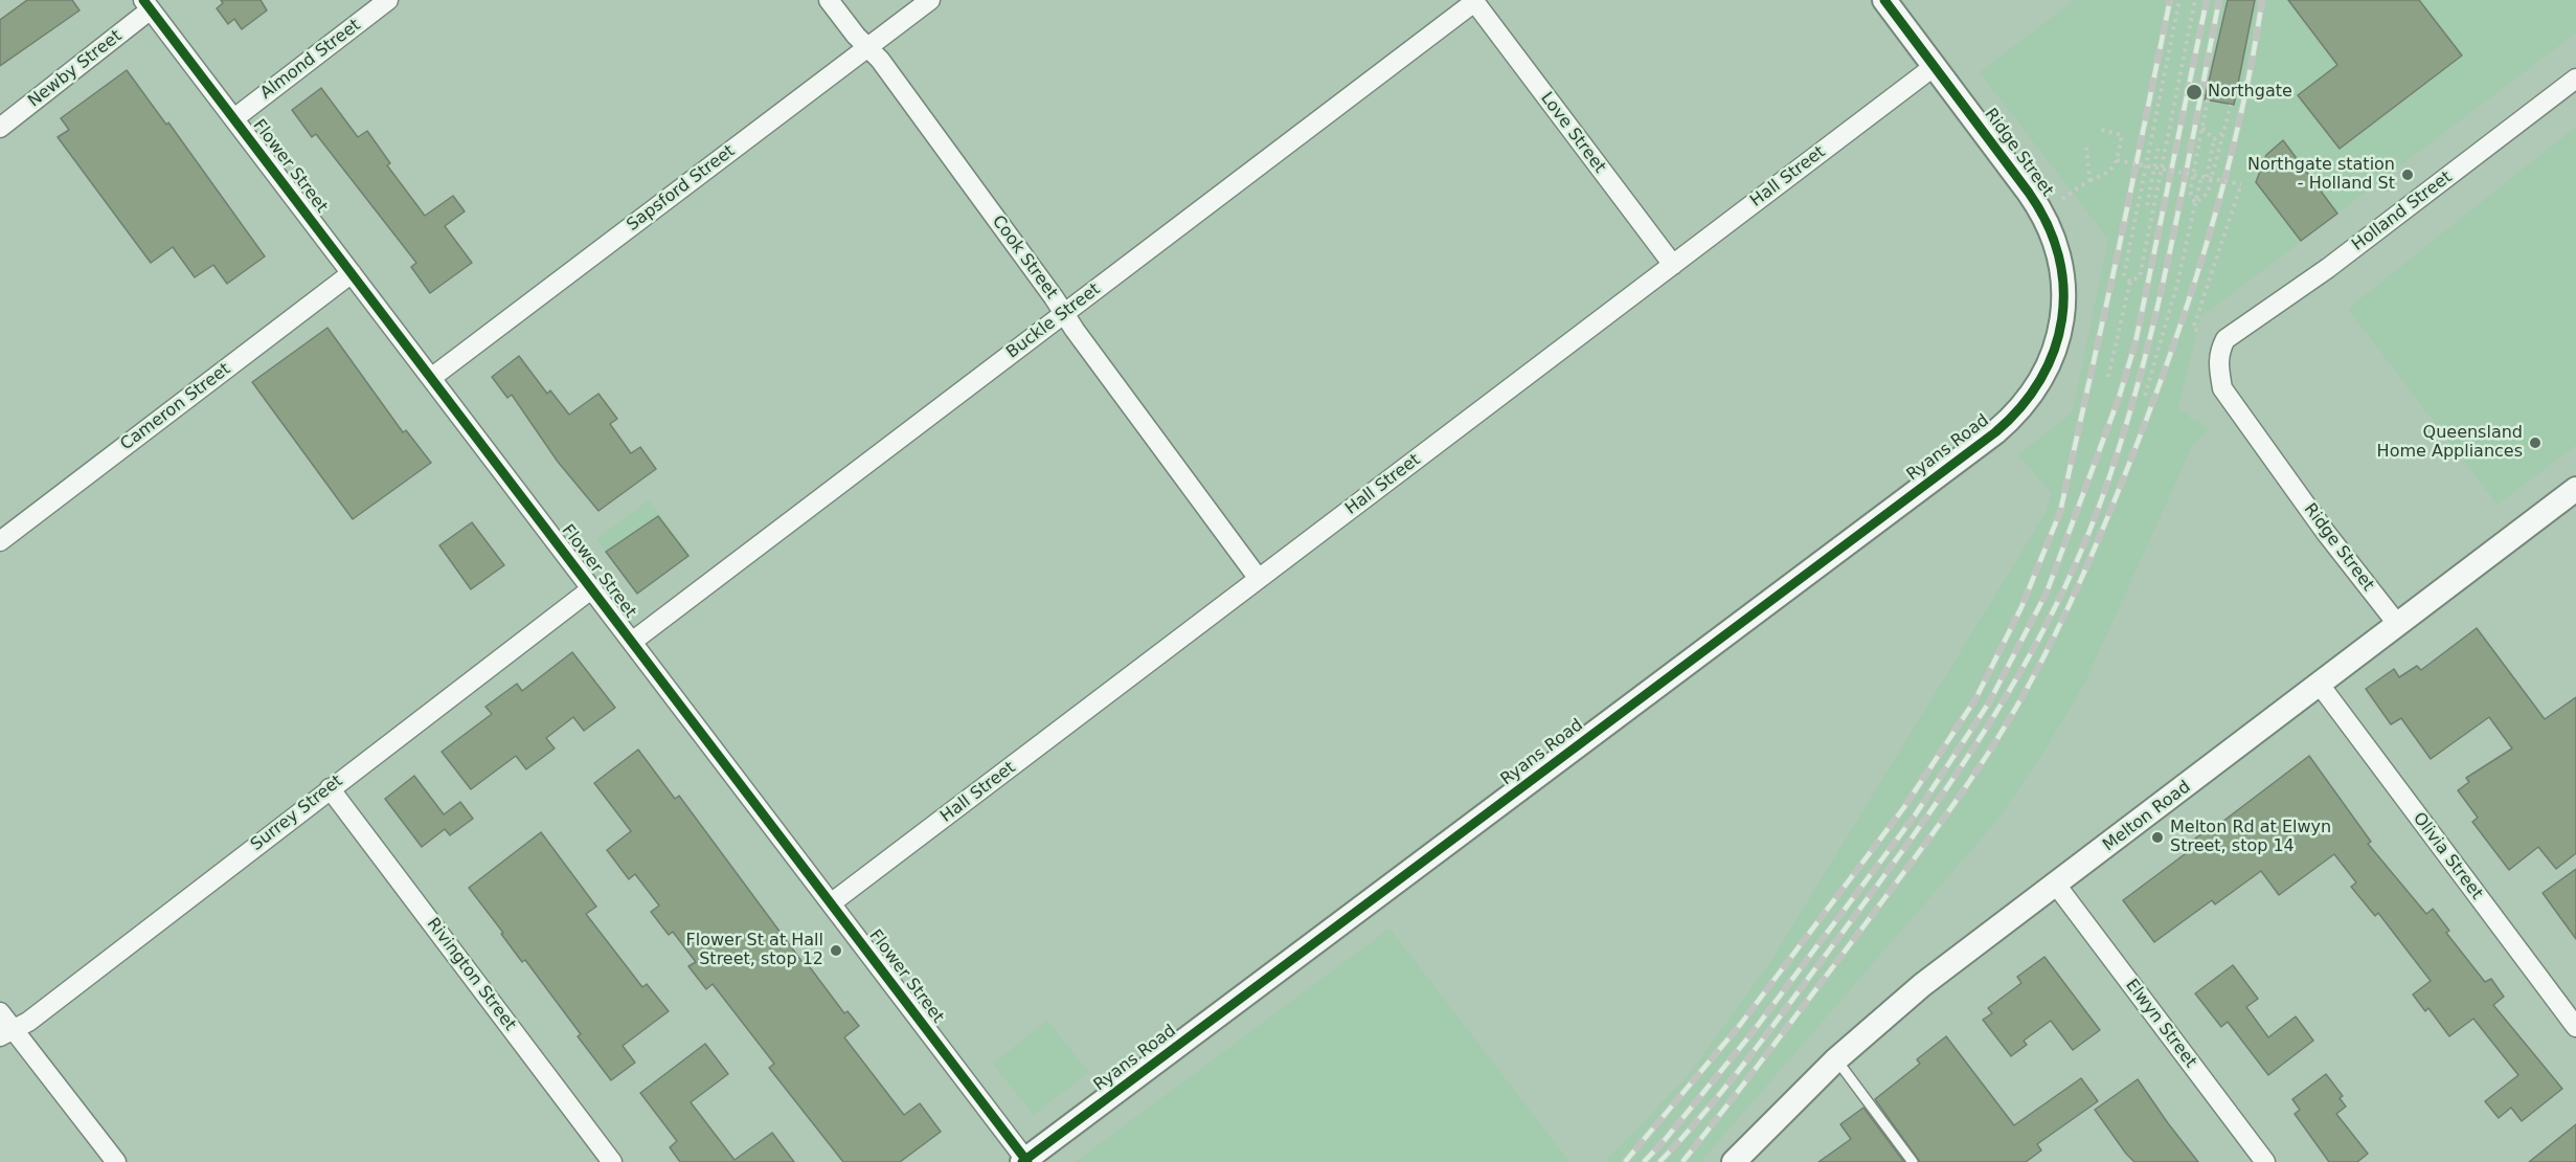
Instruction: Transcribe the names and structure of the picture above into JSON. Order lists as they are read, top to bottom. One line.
{"streets":{"street":["Almond Street","Newby Street","Love Street","Ridge Street","Flower Street","Hall Street","Sapsford Street","Holland Street","Cook Street","Buckle Street","Cameron Street","Ryans Road","Surrey Street","Melton Road","Olivia Street","Rivington Street","Elwyn Street"]},"crossings":[["Almond Street","Flower Street"],["Newby Street","Flower Street"],["Love Street","Hall Street"],["Love Street","Buckle Street"],["Ridge Street","Hall Street"],["Ridge Street","Holland Street"],["Ridge Street","Ryans Road"],["Ridge Street","Melton Road"],["Flower Street","Hall Street"],["Flower Street","Sapsford Street"],["Flower Street","Buckle Street"],["Flower Street","Cameron Street"],["Flower Street","Ryans Road"],["Flower Street","Surrey Street"],["Hall Street","Cook Street"],["Sapsford Street","Cook Street"],["Cook Street","Buckle Street"],["Surrey Street","Rivington Street"],["Melton Road","Olivia Street"],["Melton Road","Elwyn Street"]],"places":["Northgate","Northgate station - Holland St","Queensland Home Appliances","Melton Rd at Elwyn Street, stop 14","Flower St at Hall Street, stop 12"]}
